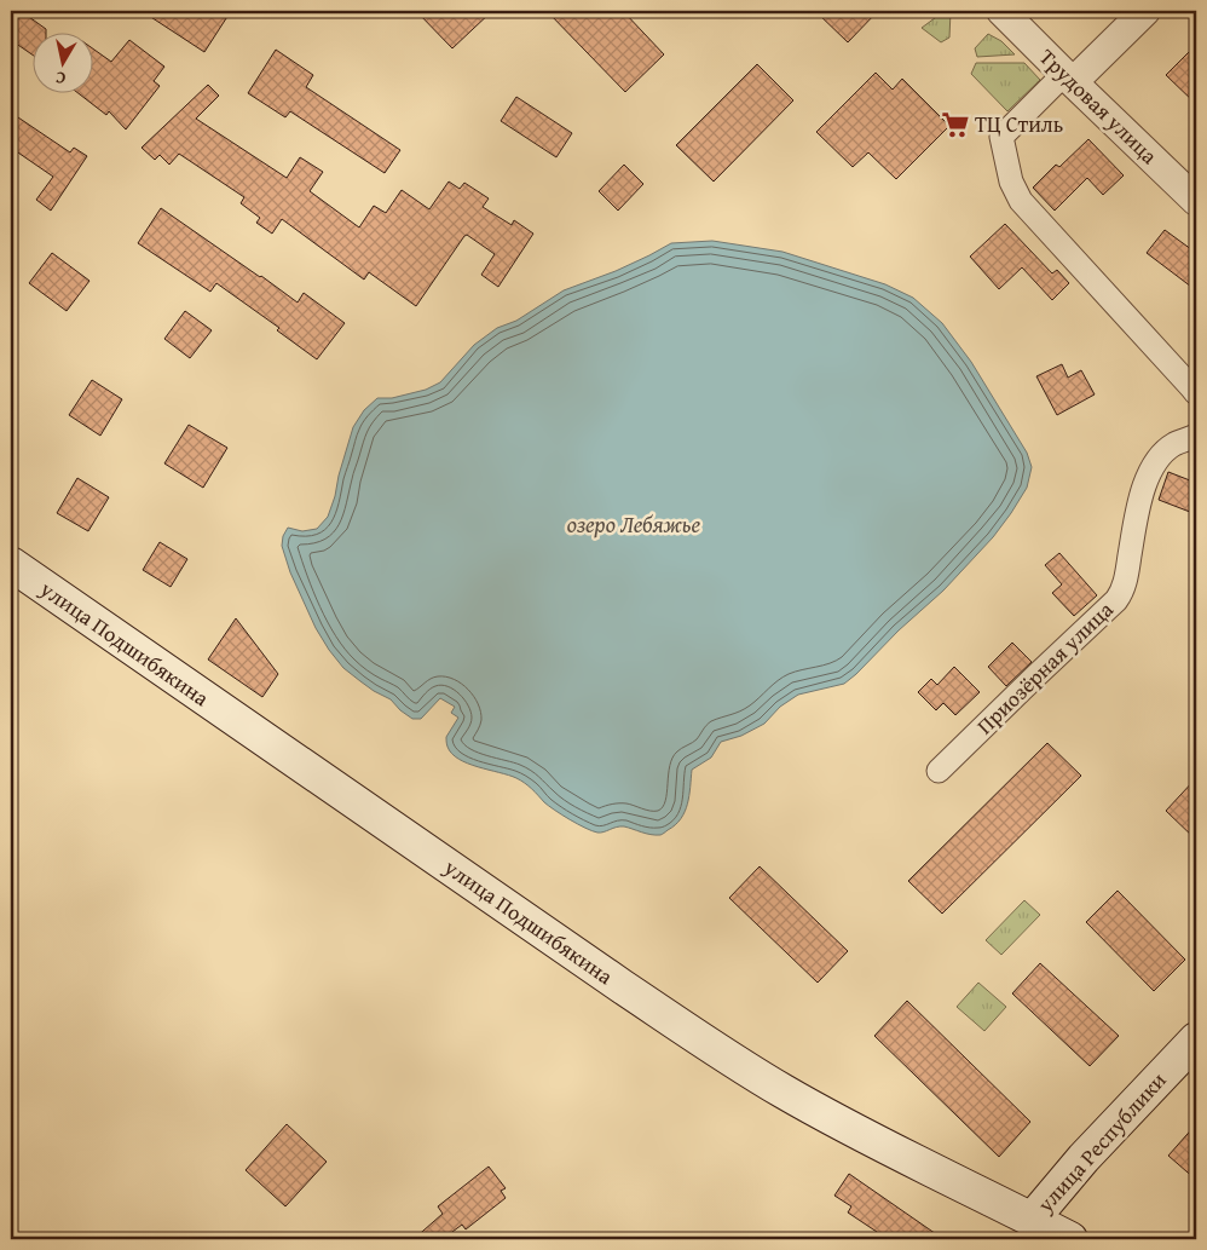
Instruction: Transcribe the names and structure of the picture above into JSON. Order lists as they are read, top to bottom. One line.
{"streets":{"main road":["улица Подшибякина","улица Республики"],"street":["Трудовая улица","Приозёрная улица"]},"crossings":[["улица Подшибякина","улица Республики"]],"water":["озеро Лебяжье"],"places":{"supermarket":["ТЦ Стиль"]},"north":"bottom"}
